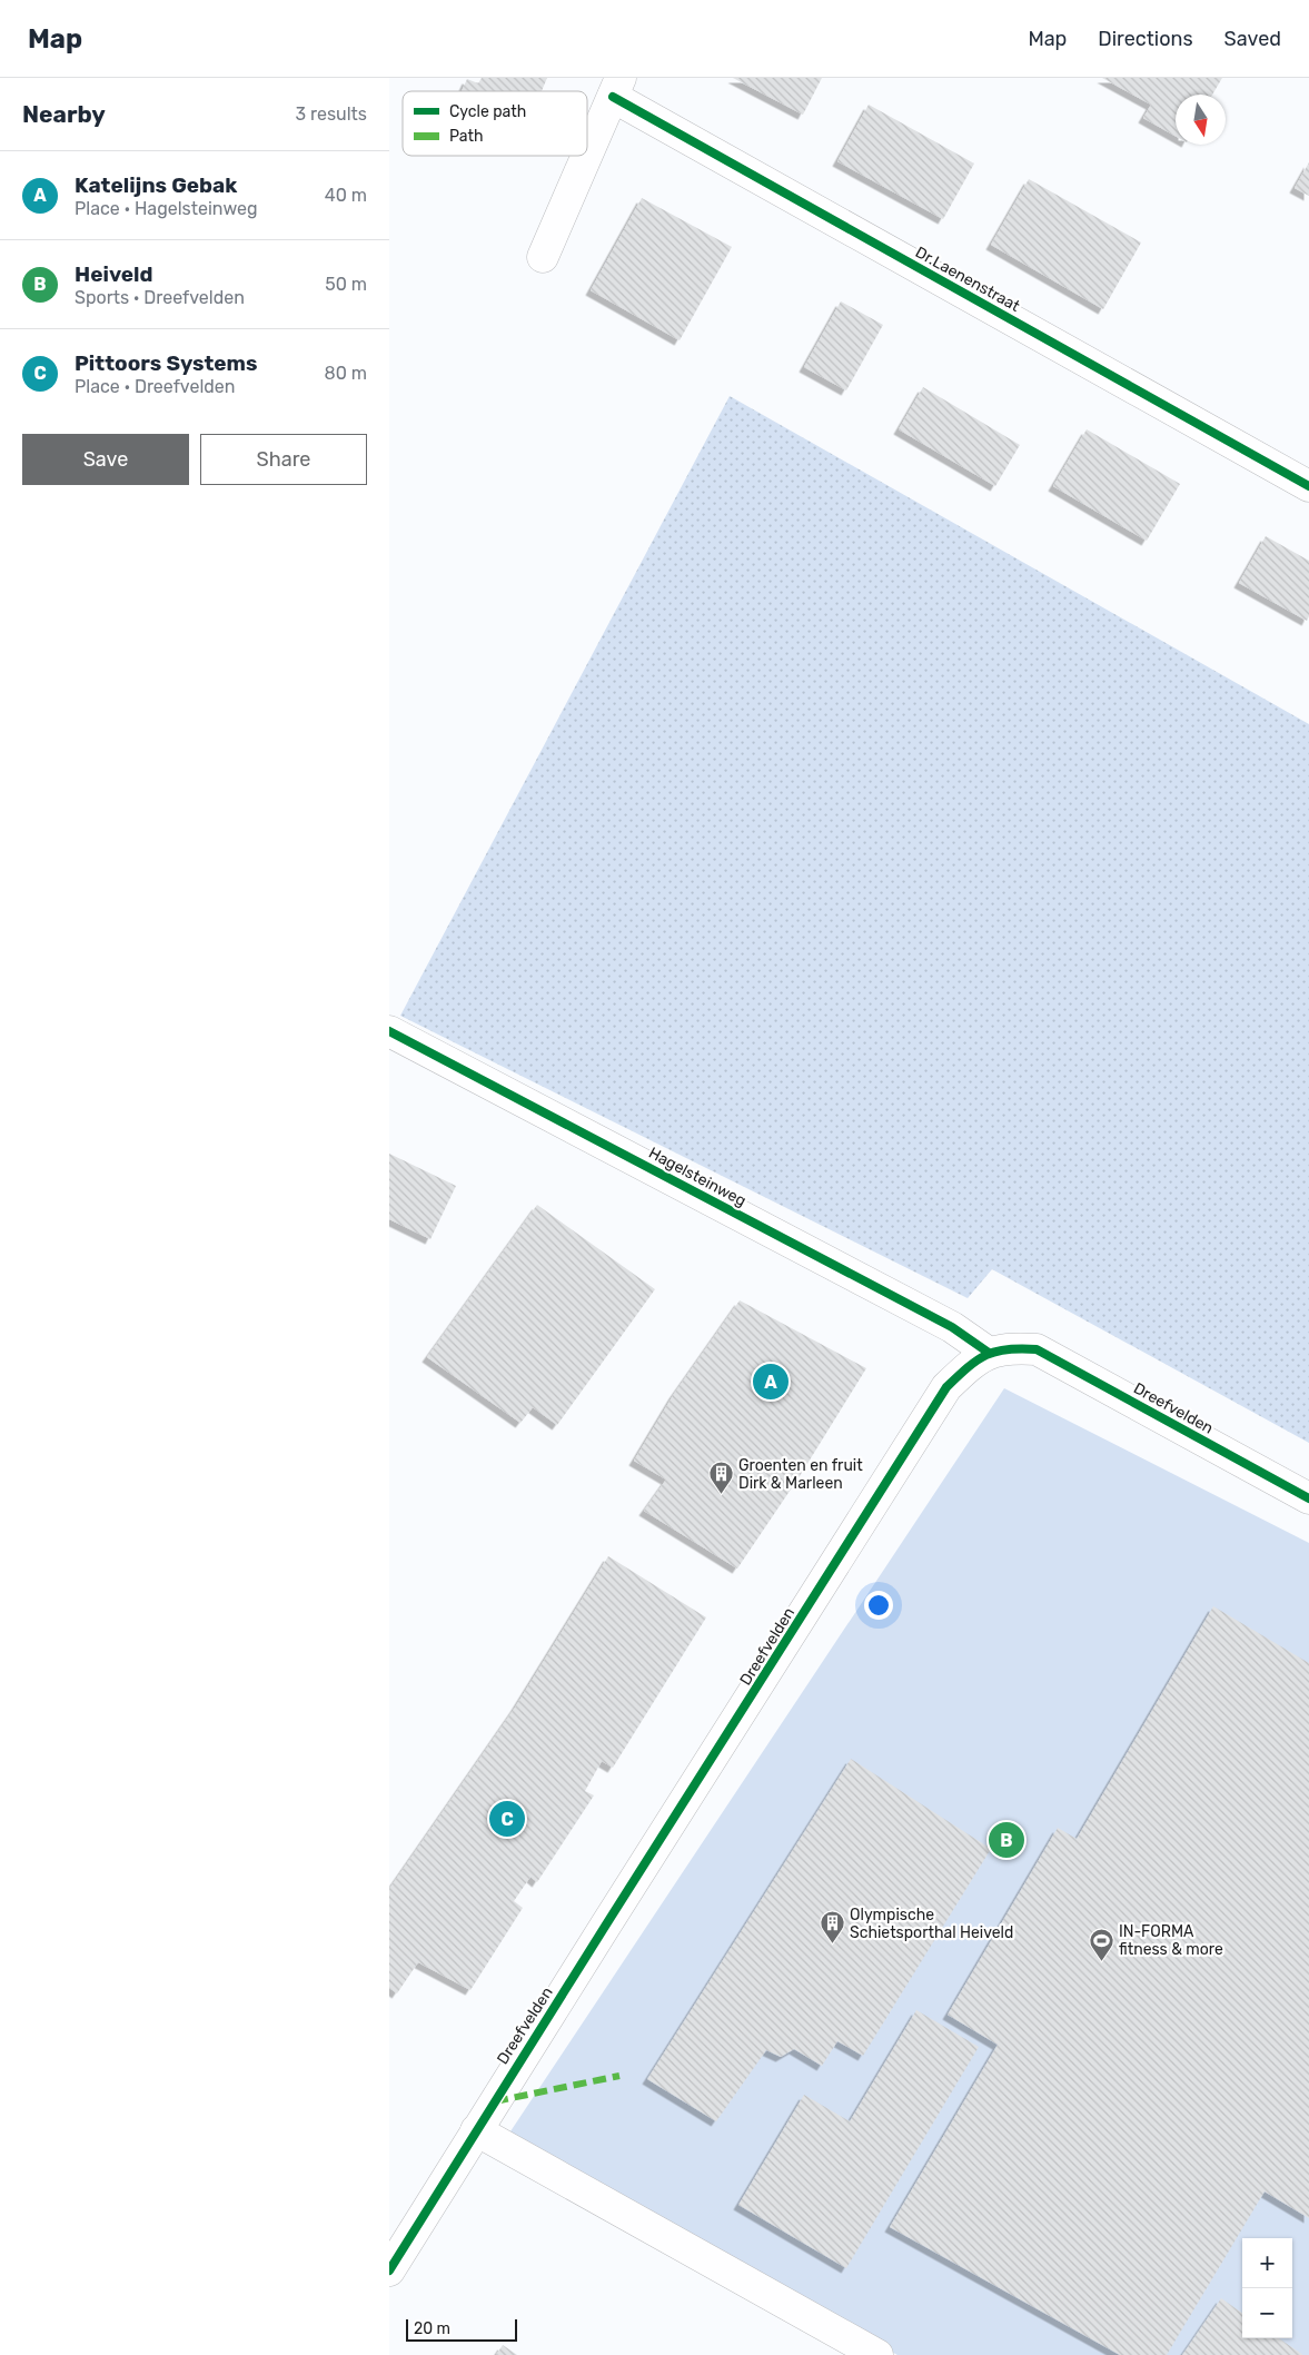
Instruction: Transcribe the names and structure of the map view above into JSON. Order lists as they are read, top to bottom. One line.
{"streets":{"street":["Dr.Laenenstraat","Hagelsteinweg","Dreefvelden"]},"crossings":[["Hagelsteinweg","Dreefvelden"]],"places":{"building":["Groenten en fruit Dirk & Marleen","Olympische Schietsporthal Heiveld"],"sports":["IN-FORMA fitness & more"]},"legend":["Cycle path","Path"],"scale_bar":"20 m","north":"bottom","page":{"header":"Map","nav":["Map","Directions","Saved"],"heading":["Nearby","3 results"],"list":[{"mark":"A","name":"Katelijns Gebak","note":"Place · Hagelsteinweg","value":"40 m"},{"mark":"B","name":"Heiveld","note":"Sports · Dreefvelden","value":"50 m"},{"mark":"C","name":"Pittoors Systems","note":"Place · Dreefvelden","value":"80 m"}],"buttons":["Save","Share"],"pins":["A","C","B"],"map_buttons":["+","−"],"scale":"20 m"}}
